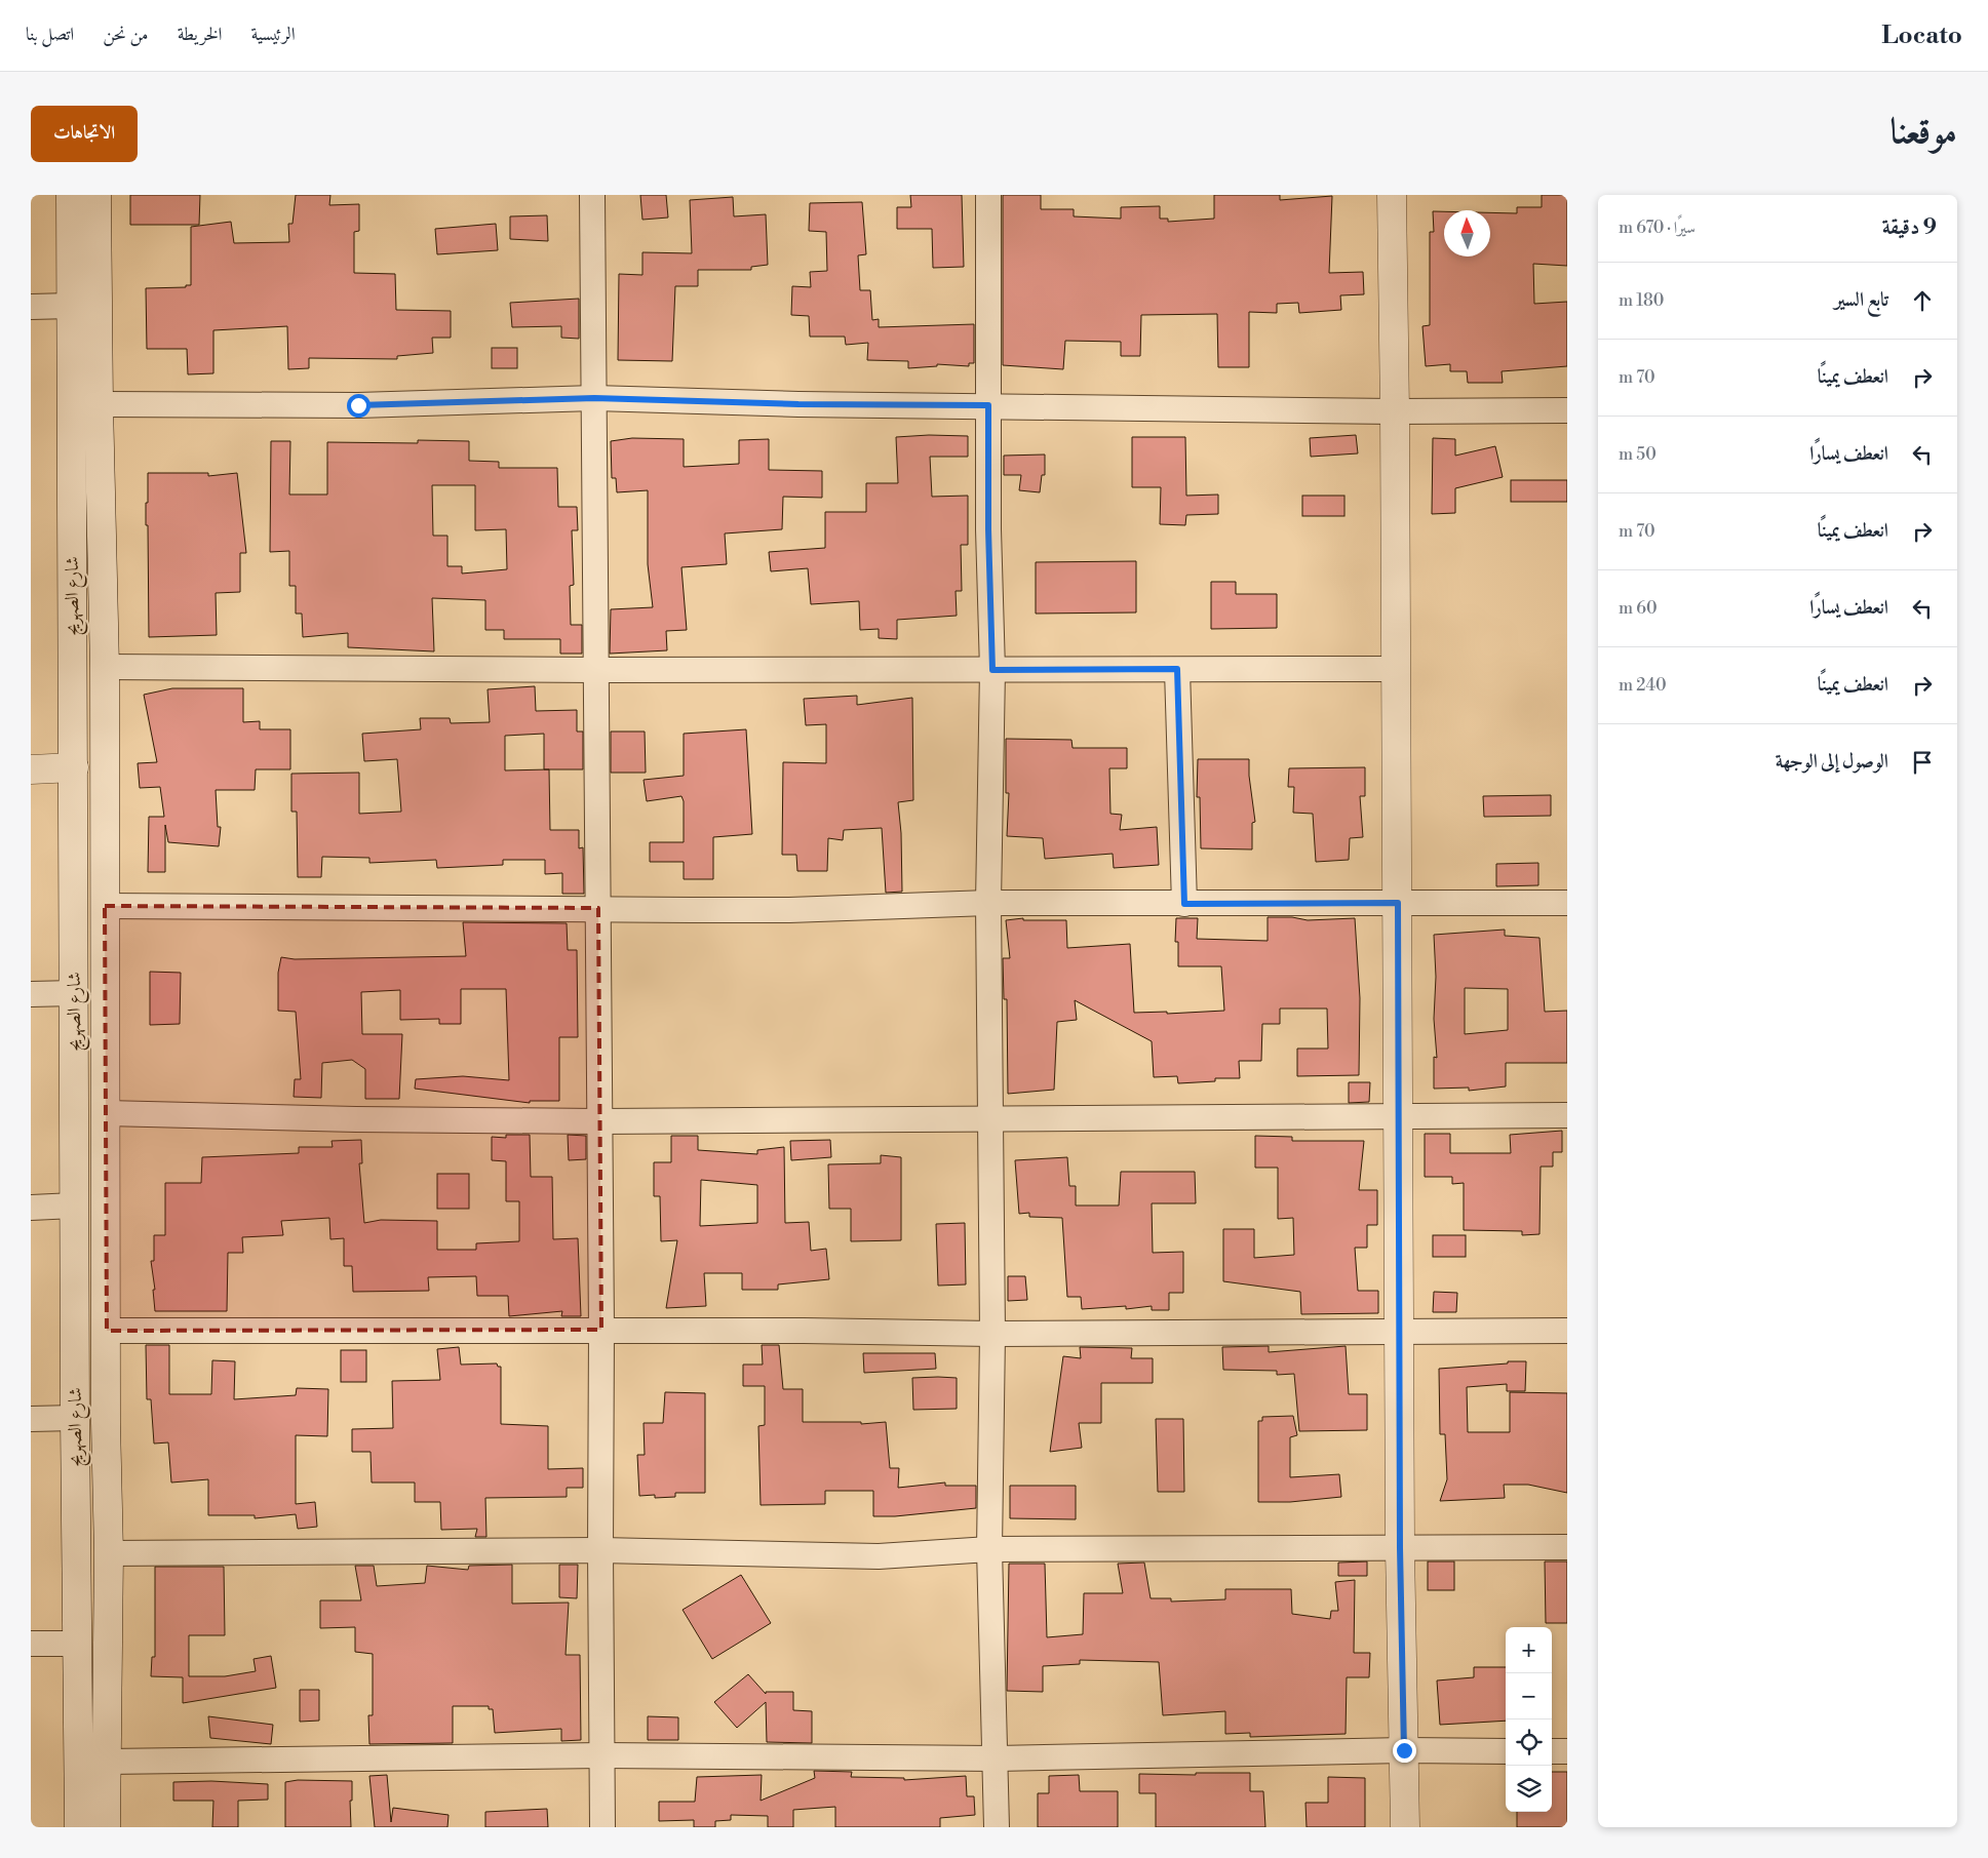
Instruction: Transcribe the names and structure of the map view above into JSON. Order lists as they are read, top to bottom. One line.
{"streets":{"main road":["شارع الصهريج"]},"north":"top","page":{"header":"Locato","nav":["الرئيسية","الخريطة","من نحن","اتصل بنا"],"title":"موقعنا","buttons":"الاتجاهات","heading":["9 دقيقة","سيرًا · 670 m"],"list":[["تابع السير","180 m"],["انعطف يمينًا","70 m"],["انعطف يسارًا","50 m"],["انعطف يمينًا","70 m"],["انعطف يسارًا","60 m"],["انعطف يمينًا","240 m"],"الوصول إلى الوجهة"],"map_buttons":["+","−"]}}
